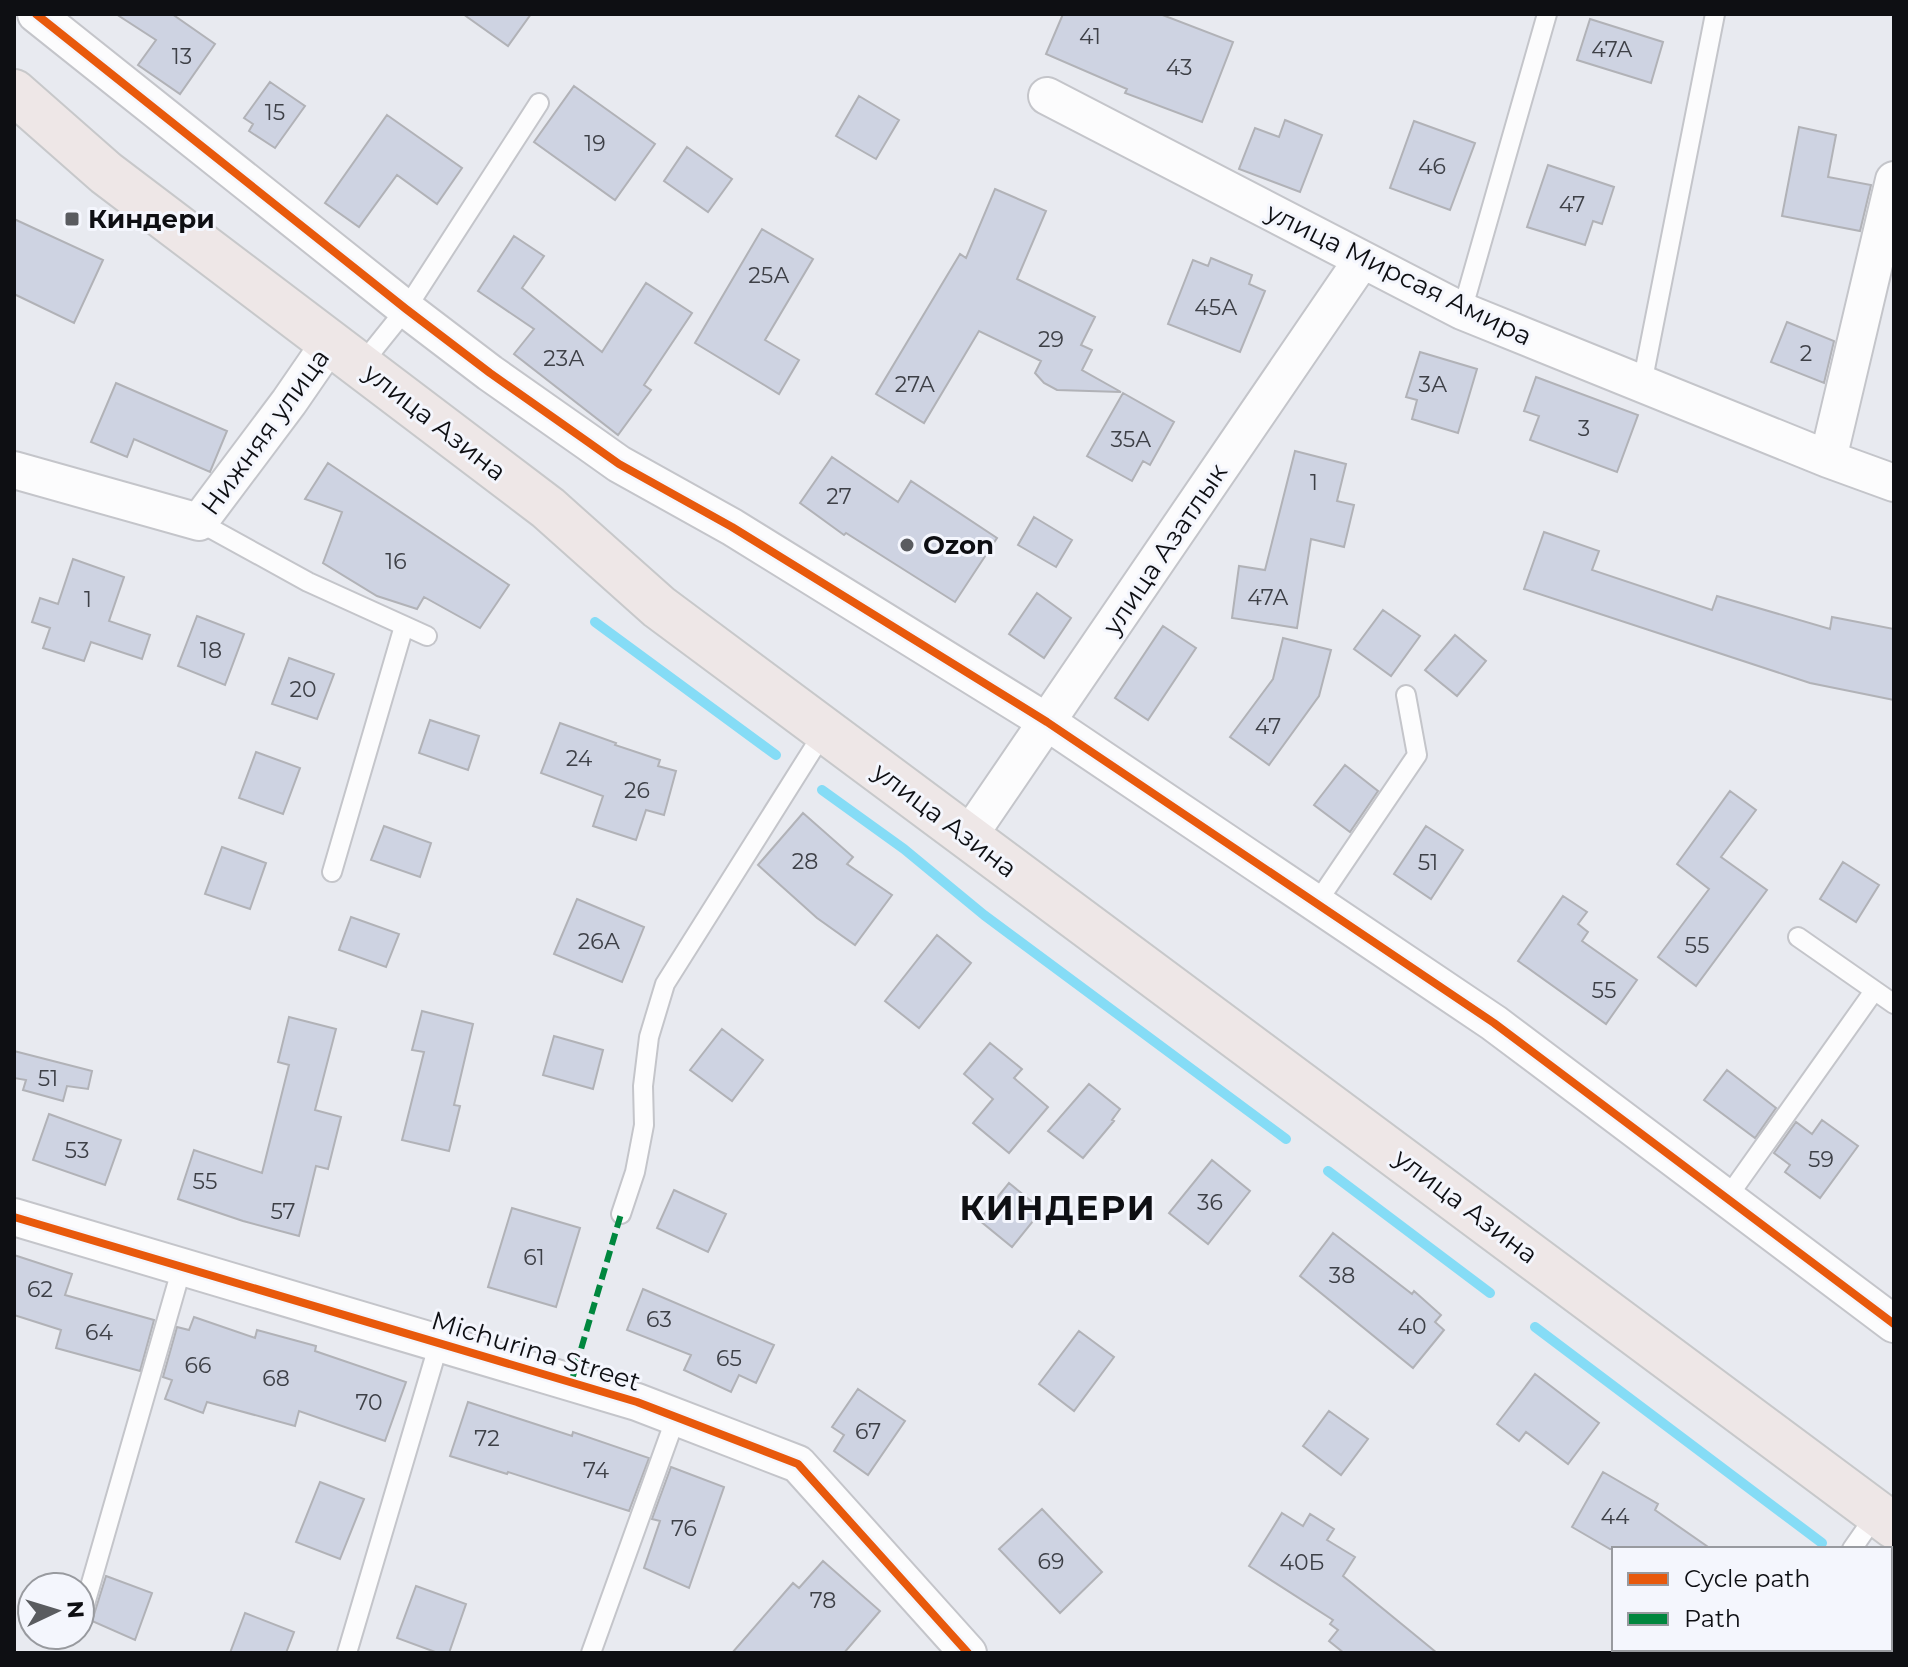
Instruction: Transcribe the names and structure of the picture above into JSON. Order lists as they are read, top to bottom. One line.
{"streets":{"main road":["улица Азина"],"street":["улица Мирсая Амира","Нижняя улица","улица Азатлык","Michurina Street"]},"crossings":[["улица Мирсая Амира","улица Азатлык"],["улица Азина","Нижняя улица"],["улица Азина","улица Азатлык"]],"districts":["КИНДЕРИ"],"places":{"transit":["Киндери"],"other":["Ozon"]},"house_numbers":["41","47А","13","43","15","19","46","47","25А","45А","29","2","23А","27А","3А","3","35А","1","27","16","47А","1","18","20","47","24","26","28","51","26А","55","55","51","53","59","55","36","57","61","38","62","63","40","64","65","66","68","70","67","72","74","44","76","69","40Б","78"],"legend":["Cycle path","Path"],"north":"right"}
